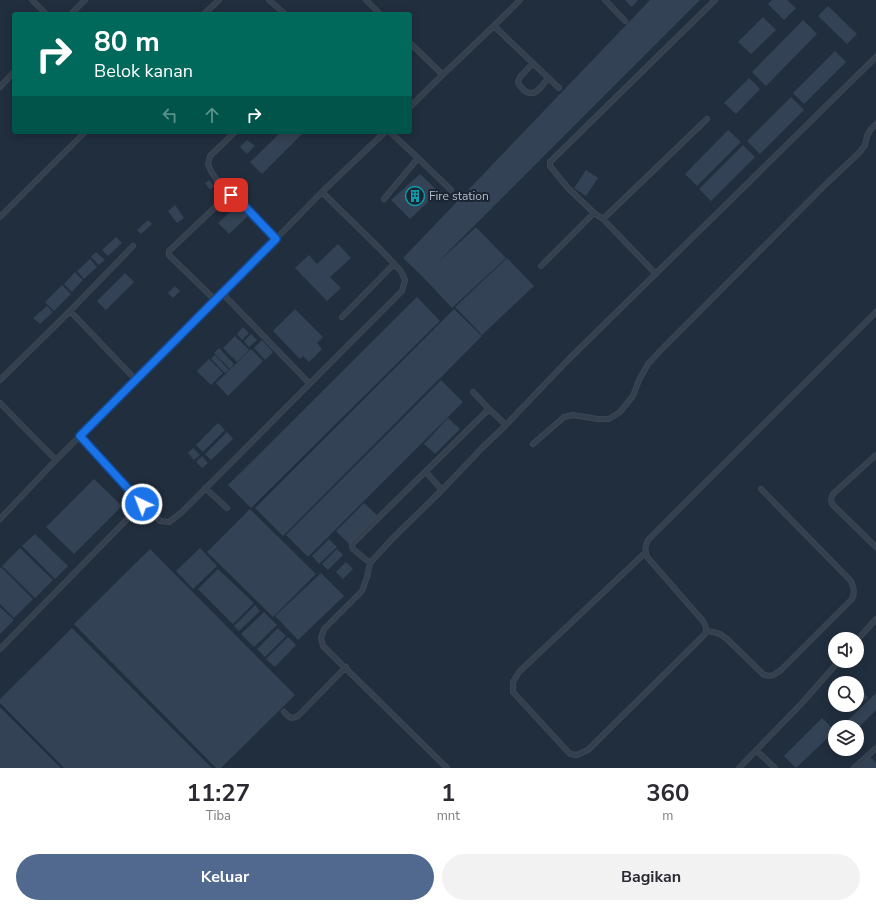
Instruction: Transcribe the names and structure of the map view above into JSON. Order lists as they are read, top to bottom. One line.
{"places":{"building":["Fire station"]},"page":{"turn":["80 m","Belok kanan"],"eta":["11:27","Tiba","1","mnt","360","m"],"buttons":["Keluar","Bagikan"]}}
